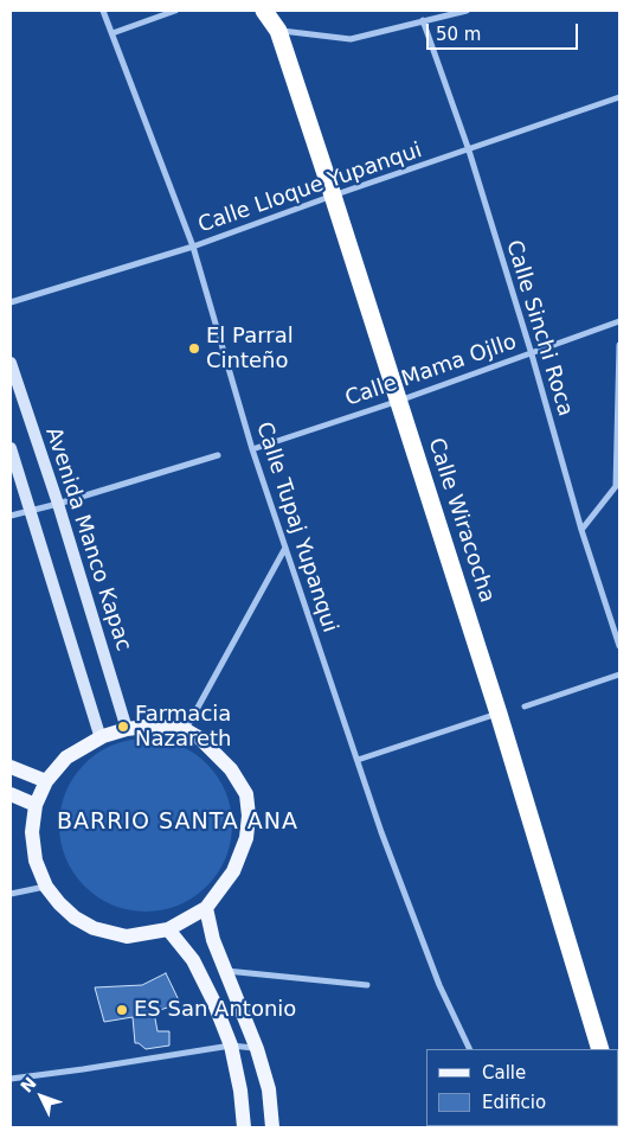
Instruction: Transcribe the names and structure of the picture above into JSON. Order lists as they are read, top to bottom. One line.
{"streets":{"highway":["Calle Wiracocha"],"main road":["Avenida Manco Kapac"],"street":["Calle Lloque Yupanqui","Calle Sinchi Roca","Calle Mama Ojllo","Calle Tupaj Yupanqui"]},"crossings":[["Calle Lloque Yupanqui","Calle Sinchi Roca"],["Calle Lloque Yupanqui","Calle Wiracocha"],["Calle Lloque Yupanqui","Calle Tupaj Yupanqui"],["Calle Sinchi Roca","Calle Mama Ojllo"],["Calle Mama Ojllo","Calle Wiracocha"],["Calle Mama Ojllo","Calle Tupaj Yupanqui"]],"districts":["BARRIO SANTA ANA"],"places":["El Parral Cinteño","Farmacia Nazareth","ES San Antonio"],"legend":["Calle","Edificio"],"scale_bar":"50 m","north":"top left"}
